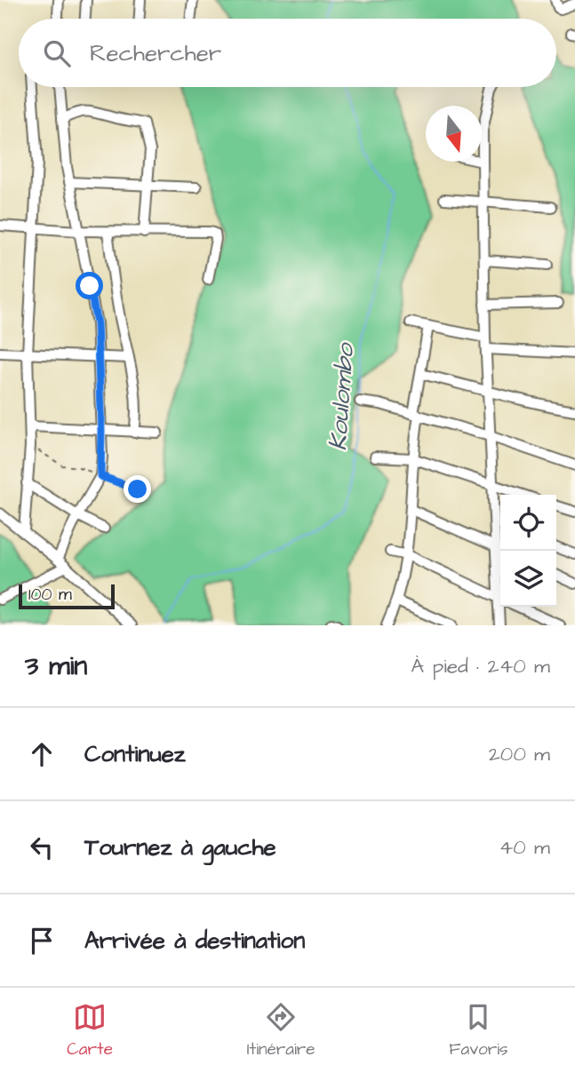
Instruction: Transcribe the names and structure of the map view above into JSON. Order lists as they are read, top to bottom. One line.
{"water":["Koulombo"],"scale_bar":"100 m","north":"bottom","page":{"search":"Rechercher","scale":"100 m","heading":["3 min","À pied · 240 m"],"list":[["Continuez","200 m"],["Tournez à gauche","40 m"],"Arrivée à destination"],"nav":["Carte","Itinéraire","Favoris"]}}
